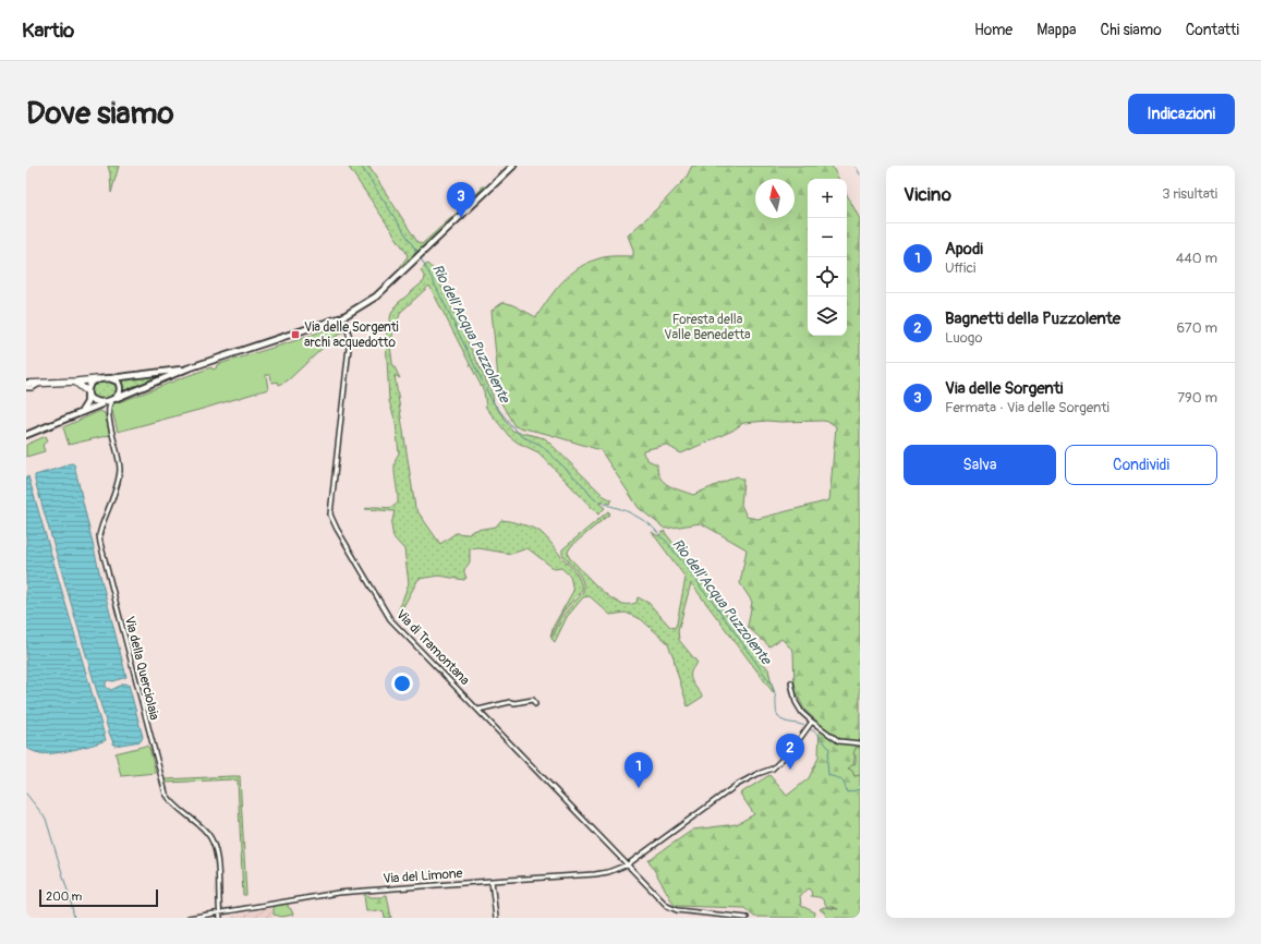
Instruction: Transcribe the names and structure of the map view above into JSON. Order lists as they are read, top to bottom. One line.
{"streets":{"street":["Via di Tramontana","Via della Querciolaia","Via del Limone"]},"crossings":[["Via di Tramontana","Via del Limone"],["Via della Querciolaia","Via del Limone"]],"water":["Rio dell'Acqua Puzzolente"],"parks":["Foresta della Valle Benedetta"],"places":{"transit":["Via delle Sorgenti archi acquedotto"]},"scale_bar":"200 m","north":"top","page":{"header":"Kartio","nav":["Home","Mappa","Chi siamo","Contatti"],"buttons":["Indicazioni",["Salva","Condividi"]],"title":"Dove siamo","heading":["Vicino","3 risultati"],"map_buttons":["+","−"],"pins":["3","2","1"],"list":[{"mark":"1","name":"Apodi","note":"Uffici","value":"440 m"},{"mark":"2","name":"Bagnetti della Puzzolente","note":"Luogo","value":"670 m"},{"mark":"3","name":"Via delle Sorgenti","note":"Fermata · Via delle Sorgenti","value":"790 m"}],"scale":"200 m"}}
